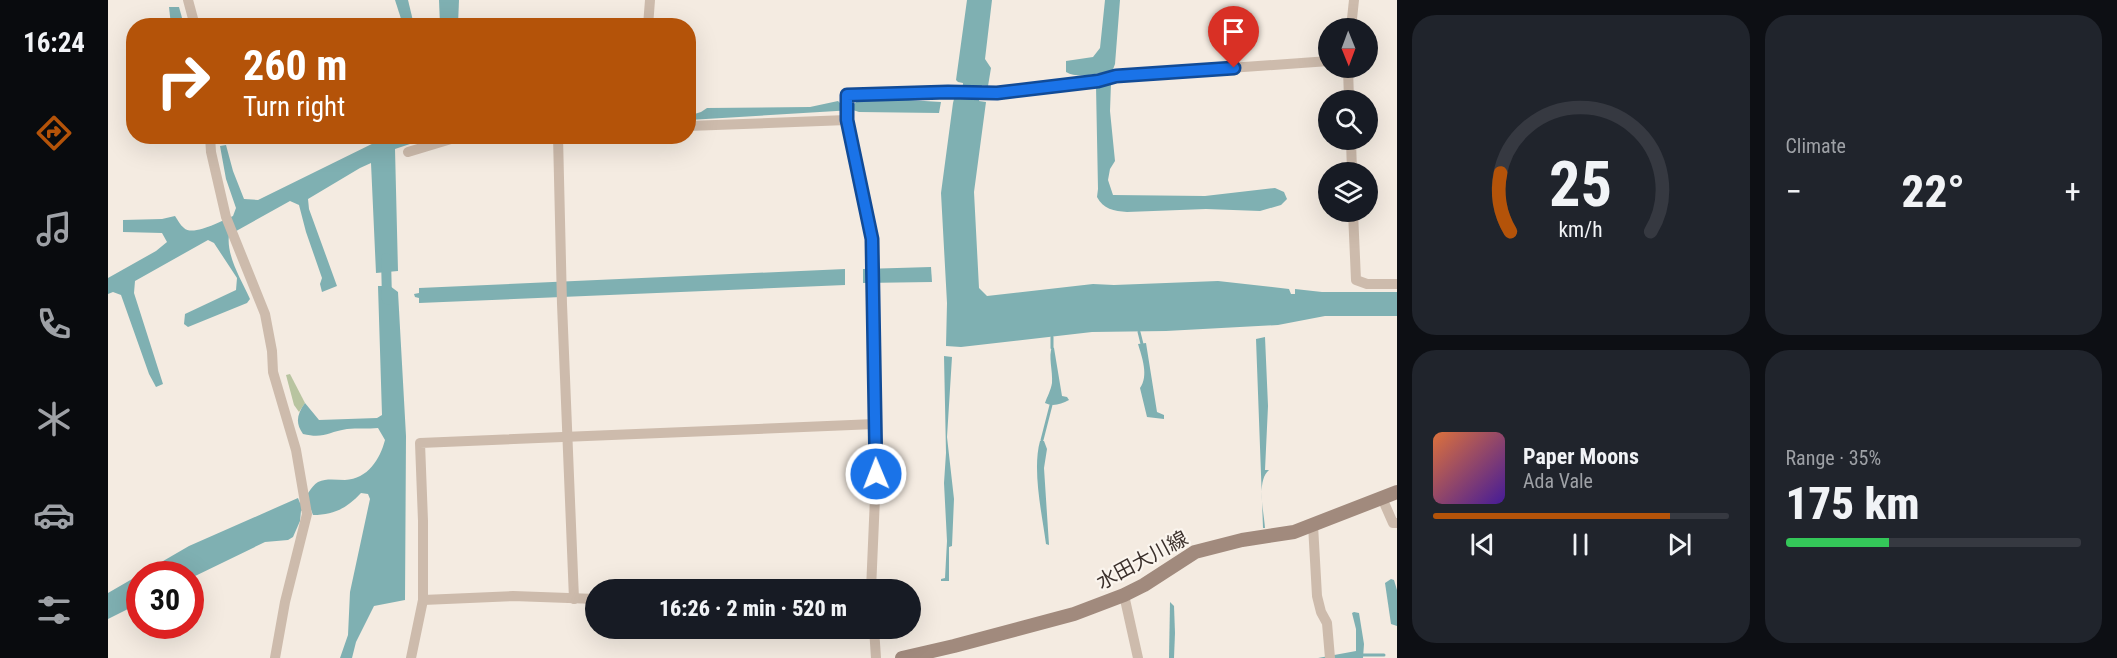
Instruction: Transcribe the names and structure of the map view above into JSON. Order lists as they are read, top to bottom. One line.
{"streets":{"main road":["水田大川線"]},"north":"bottom","page":{"tabs":"16:24","tile":["Climate",["Range · 35%","175 km"]],"turn":["260 m","Turn right"],"heat":["−","22°","+"],"song":["Paper Moons","Ada Vale"],"limit":"30","trip":"16:26 · 2 min · 520 m","gauge":["25","km/h"]}}
